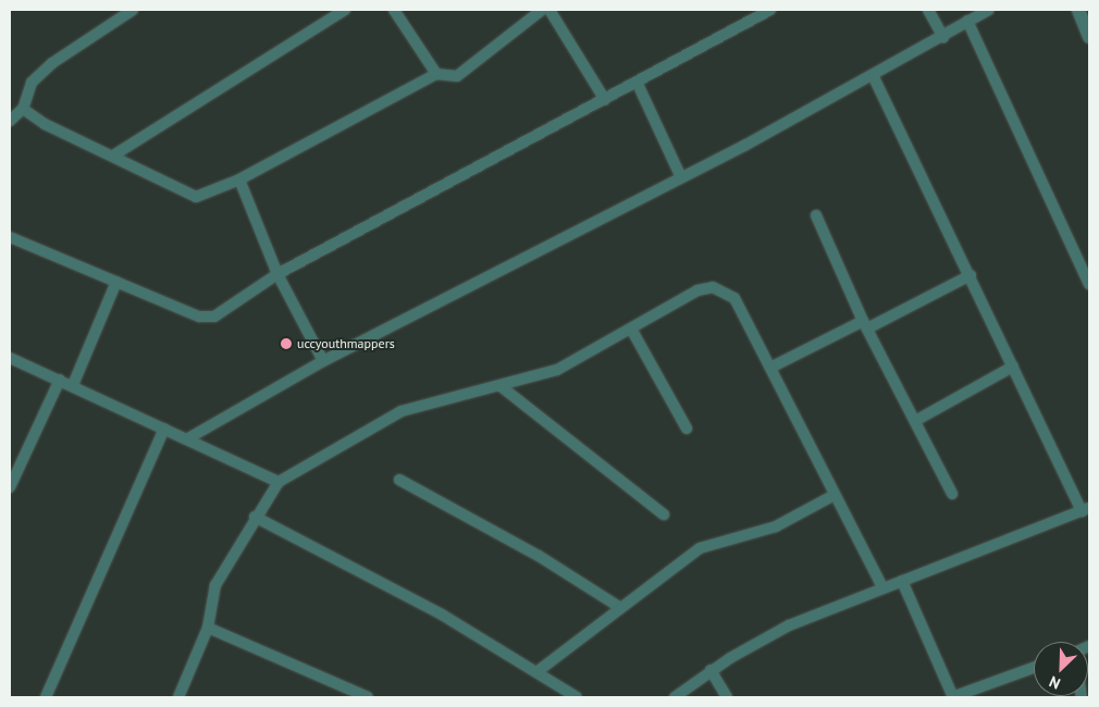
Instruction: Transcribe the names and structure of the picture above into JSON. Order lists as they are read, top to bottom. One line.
{"places":["uccyouthmappers"],"north":"bottom left"}
